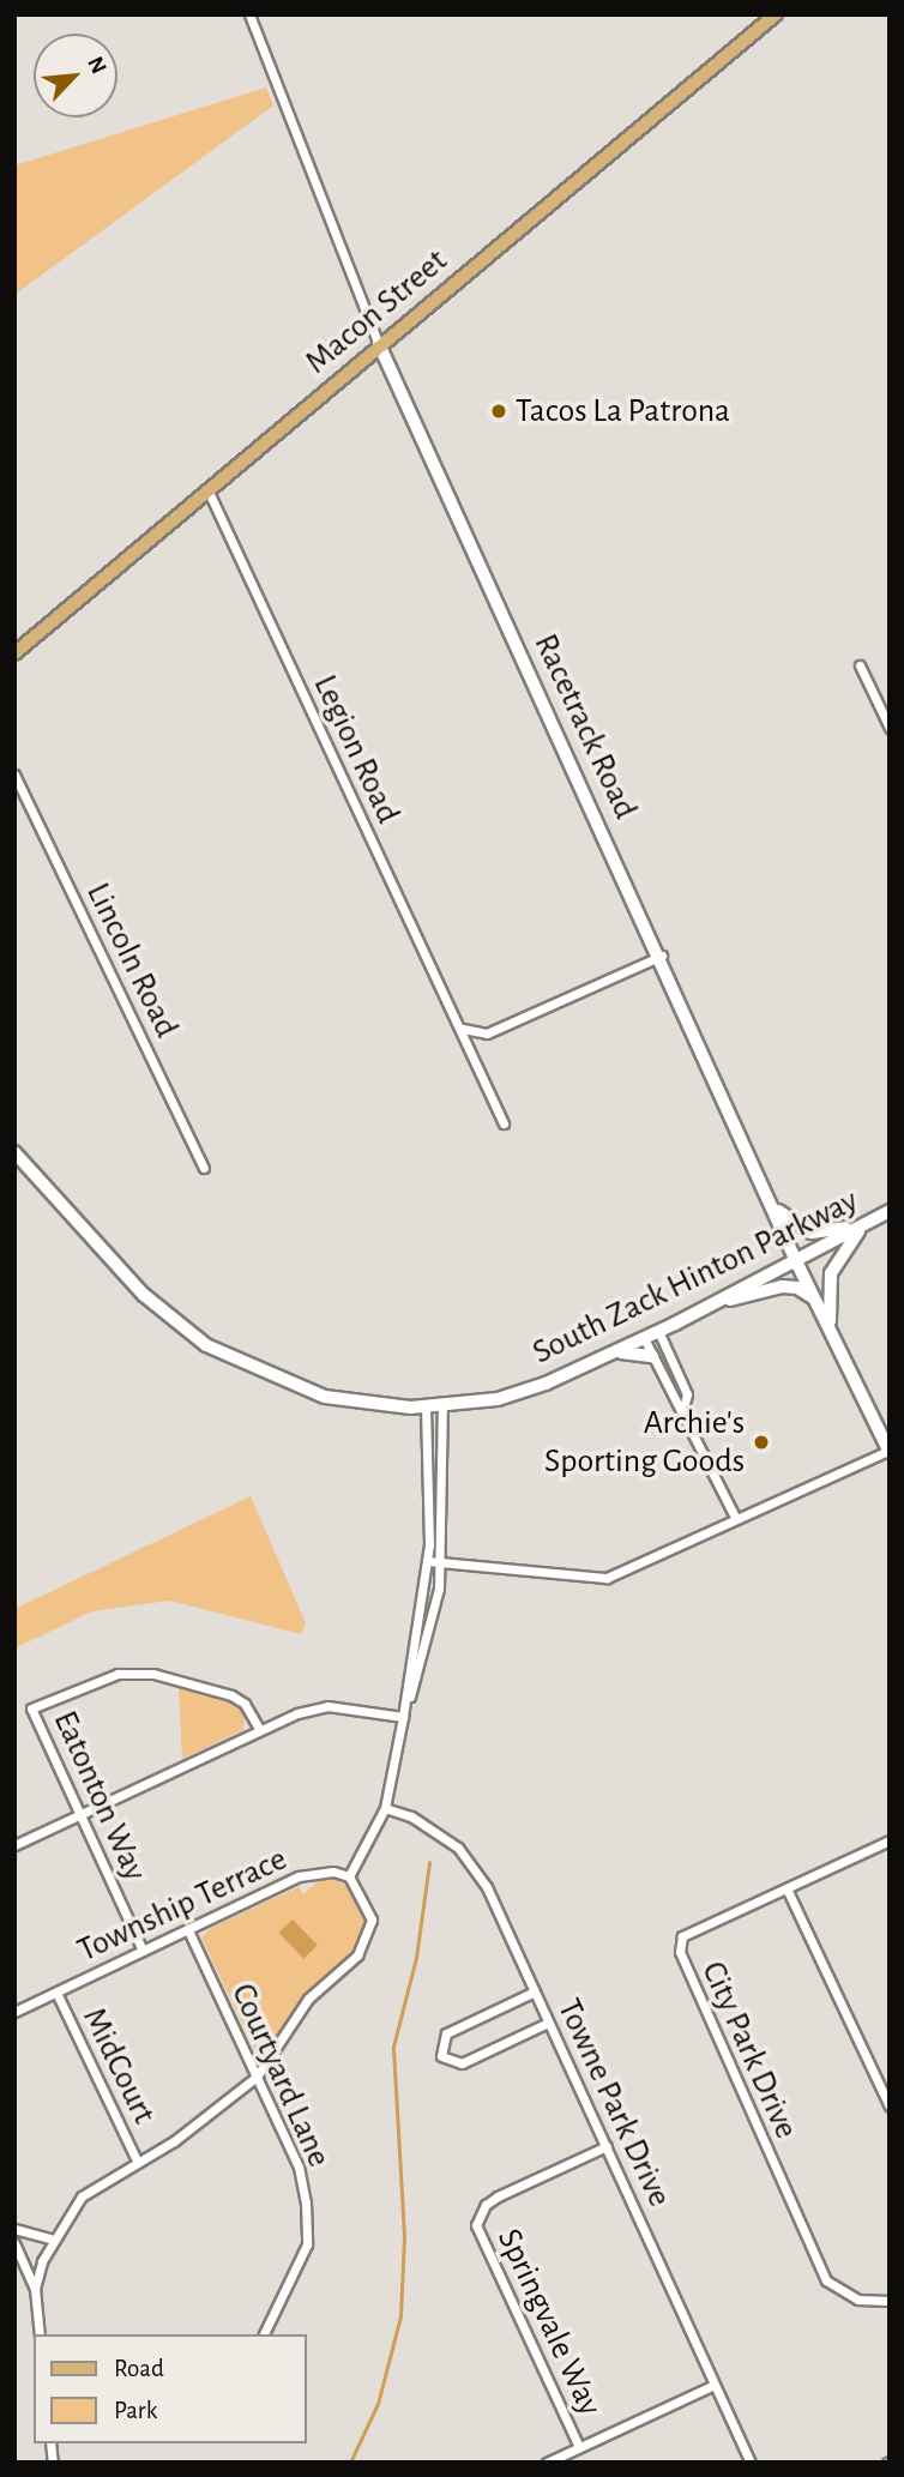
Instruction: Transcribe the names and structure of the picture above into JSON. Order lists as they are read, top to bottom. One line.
{"streets":{"main road":["Macon Street","Racetrack Road","South Zack Hinton Parkway"],"street":["Legion Road","Lincoln Road","Eatonton Way","Township Terrace","City Park Drive","MidCourt","Courtyard Lane","Towne Park Drive","Springvale Way"]},"crossings":[["Macon Street","Racetrack Road"],["Macon Street","Legion Road"],["Racetrack Road","South Zack Hinton Parkway"],["Eatonton Way","Township Terrace"],["Township Terrace","MidCourt"],["Township Terrace","Courtyard Lane"],["Towne Park Drive","Springvale Way"]],"places":["Tacos La Patrona","Archie's Sporting Goods"],"legend":["Road","Park"],"north":"top right"}
